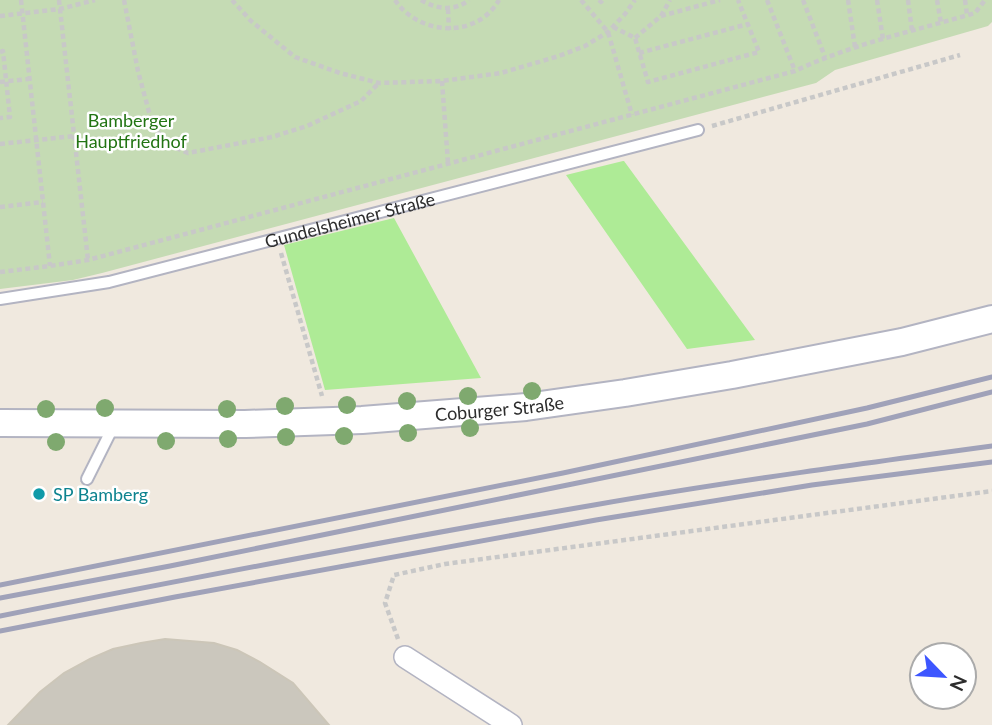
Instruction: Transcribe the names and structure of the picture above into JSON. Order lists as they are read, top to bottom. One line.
{"streets":{"street":["Coburger Straße"],"lane":["Gundelsheimer Straße"]},"parks":["Bamberger Hauptfriedhof"],"places":["SP Bamberg"],"north":"bottom right"}
